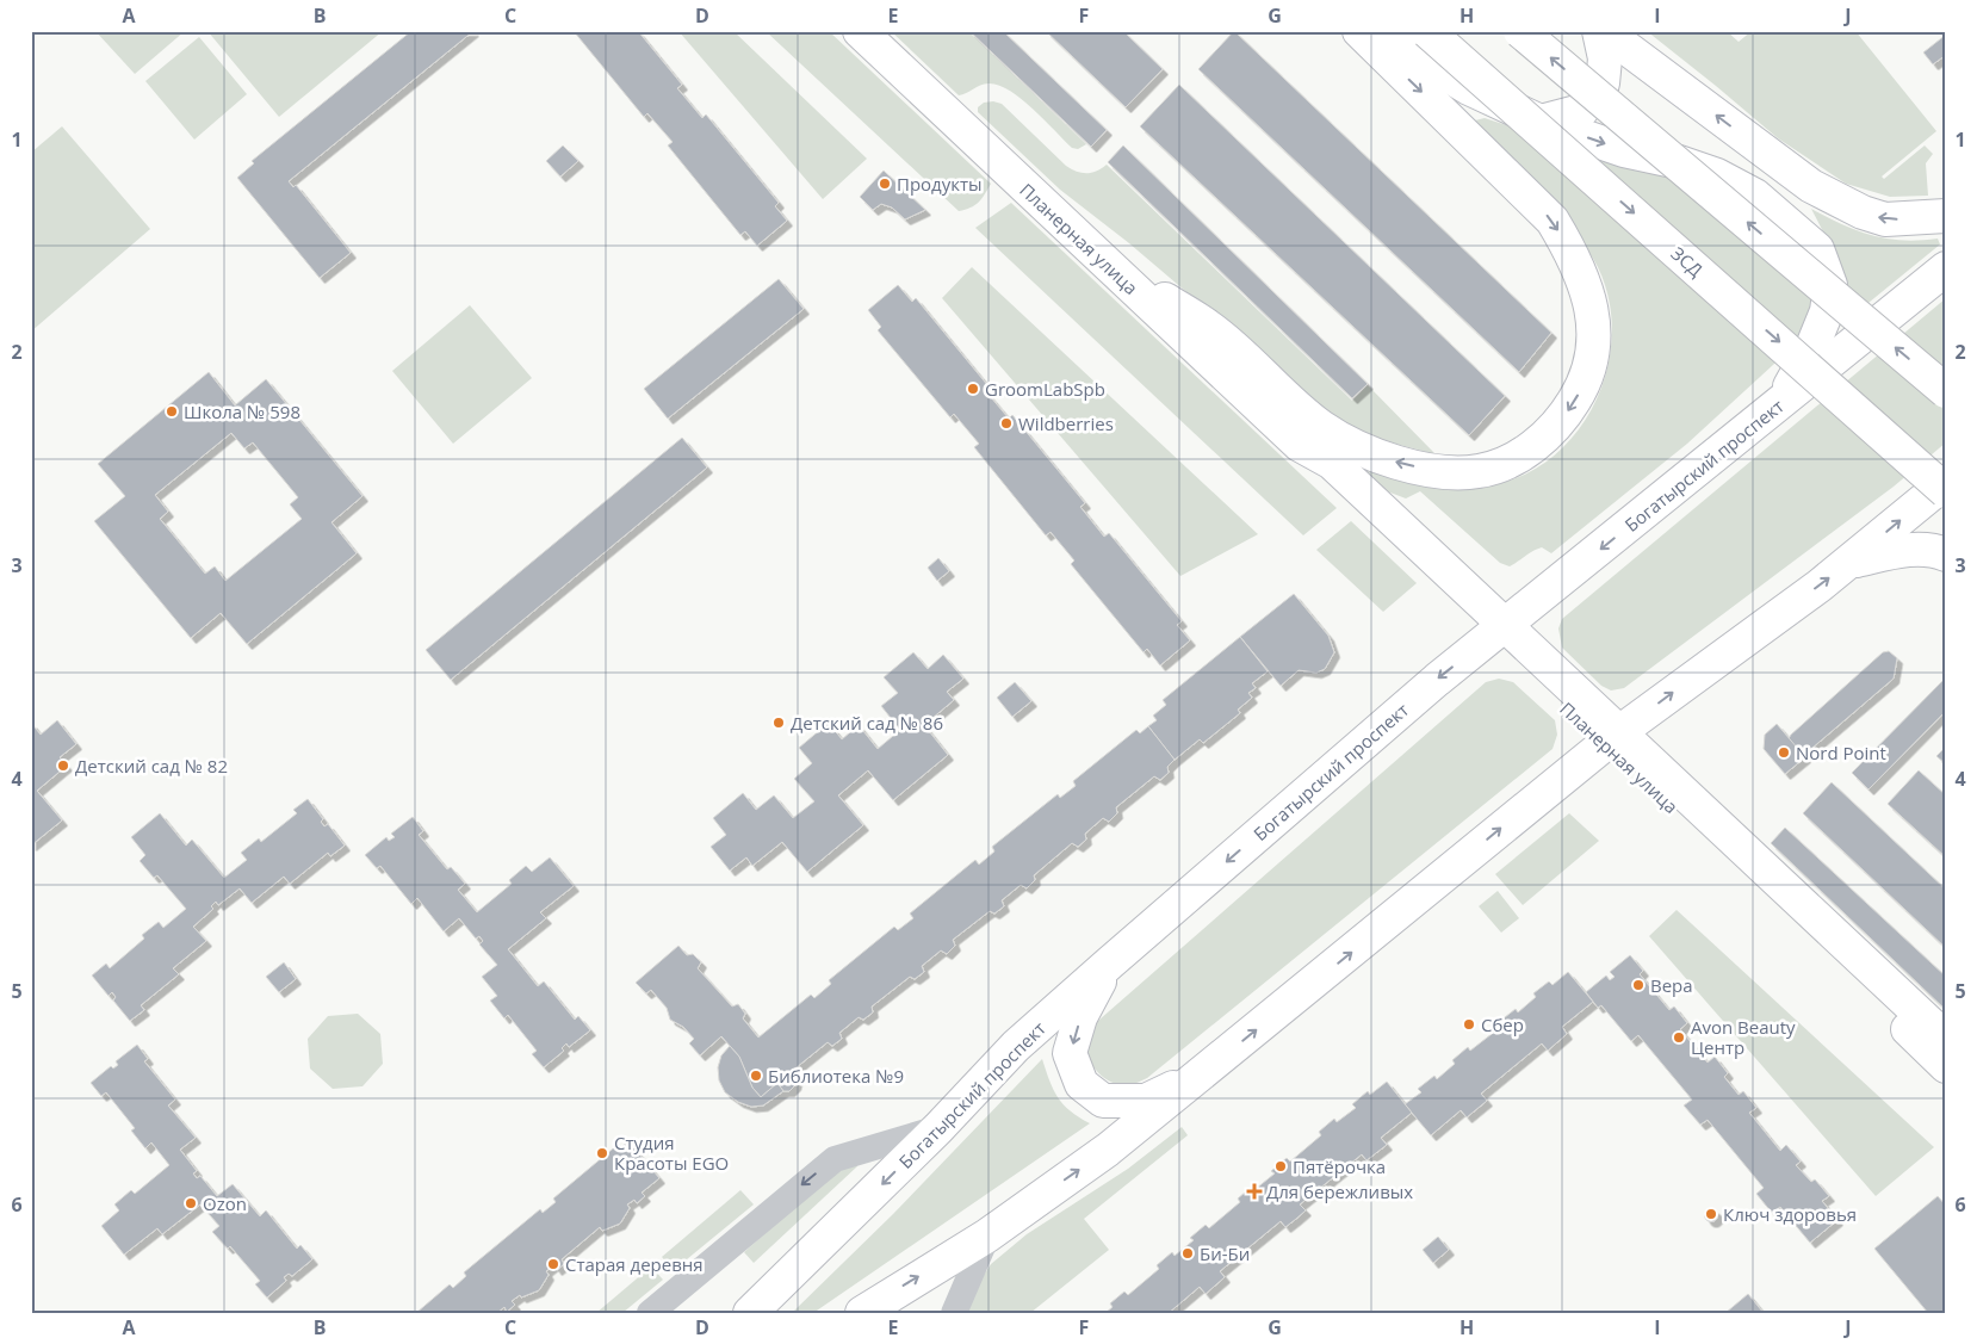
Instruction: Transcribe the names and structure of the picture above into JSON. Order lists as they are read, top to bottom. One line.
{"streets":{"main road":["Планерная улица","ЗСД","Богатырский проспект"]},"crossings":[["Планерная улица","Богатырский проспект"]],"places":{"other":["Продукты","GroomLabSpb","Школа № 598","Wildberries","Детский сад № 86","Nord Point","Детский сад № 82","Вера","Сбер","Avon Beauty Центр","Библиотека №9","Студия Красоты EGO","Пятёрочка","Ozon","Ключ здоровья","Би-Би","Старая деревня"],"health":["Для бережливых"]},"grid":{"columns":["A","B","C","D","E","F","G","H","I","J"],"rows":["1","2","3","4","5","6"]}}
